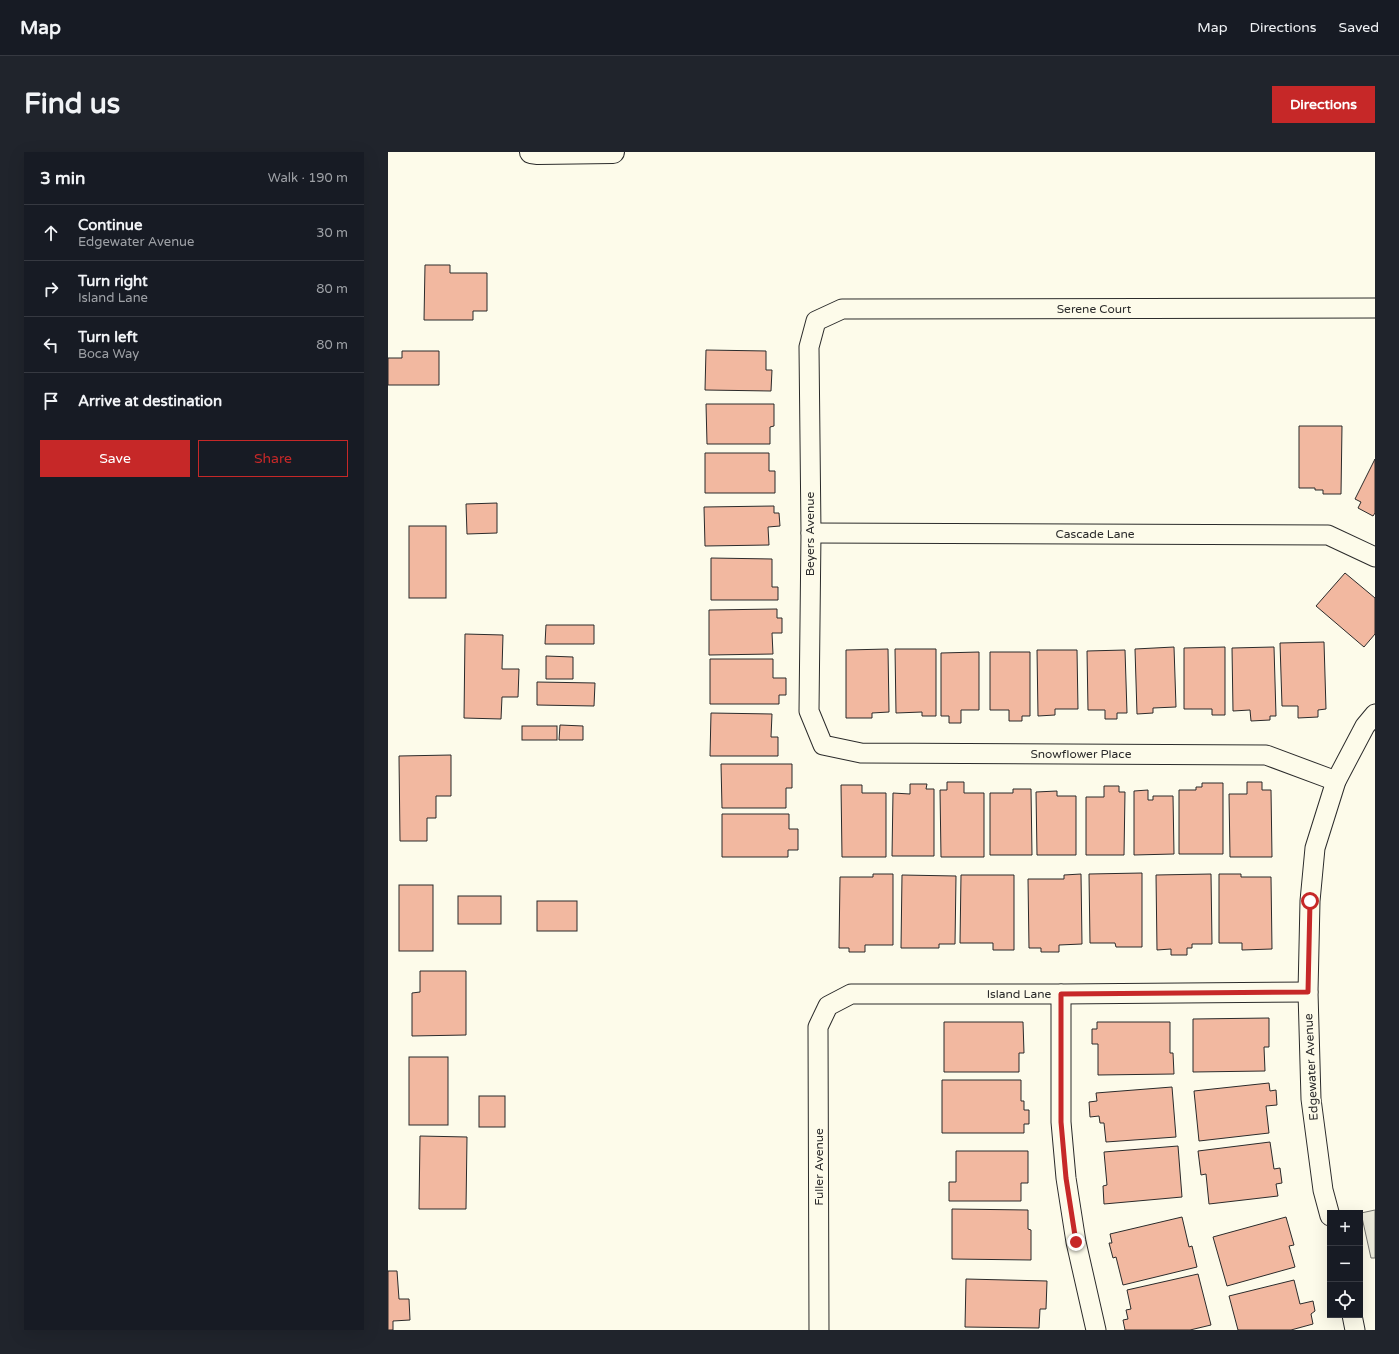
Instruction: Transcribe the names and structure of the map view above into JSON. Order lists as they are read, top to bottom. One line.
{"streets":{"street":["Serene Court","Beyers Avenue","Cascade Lane","Snowflower Place","Island Lane","Edgewater Avenue","Fuller Avenue"]},"crossings":[["Serene Court","Beyers Avenue"],["Beyers Avenue","Cascade Lane"],["Beyers Avenue","Snowflower Place"],["Snowflower Place","Edgewater Avenue"],["Island Lane","Edgewater Avenue"],["Island Lane","Fuller Avenue"]],"page":{"header":"Map","nav":["Map","Directions","Saved"],"buttons":["Directions",["Save","Share"]],"title":"Find us","heading":["3 min","Walk · 190 m"],"list":[["Continue","Edgewater Avenue","30 m"],["Turn right","Island Lane","80 m"],["Turn left","Boca Way","80 m"],"Arrive at destination"],"map_buttons":["+","−"]}}
